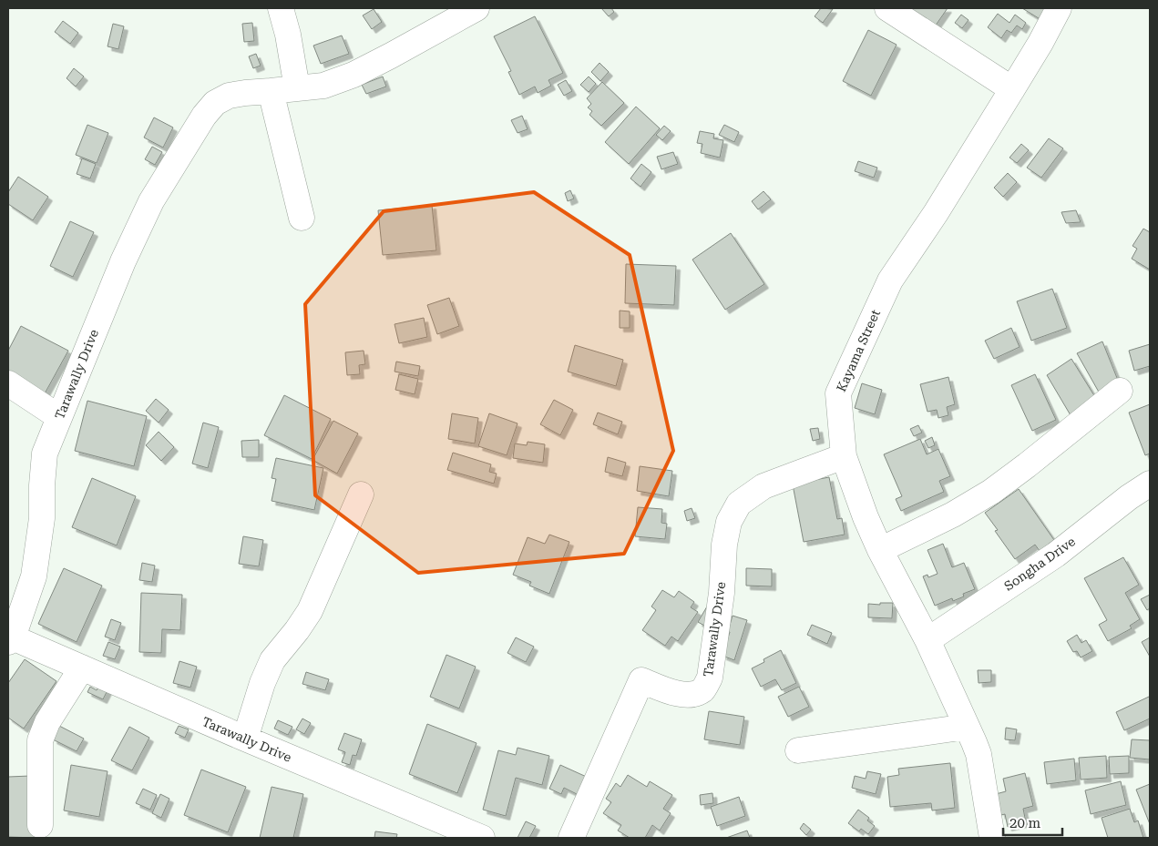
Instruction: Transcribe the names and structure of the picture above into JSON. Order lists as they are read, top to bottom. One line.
{"streets":{"street":["Kayama Street","Tarawally Drive","Songha Drive"]},"crossings":[["Kayama Street","Tarawally Drive"],["Kayama Street","Songha Drive"]],"scale_bar":"20 m"}
